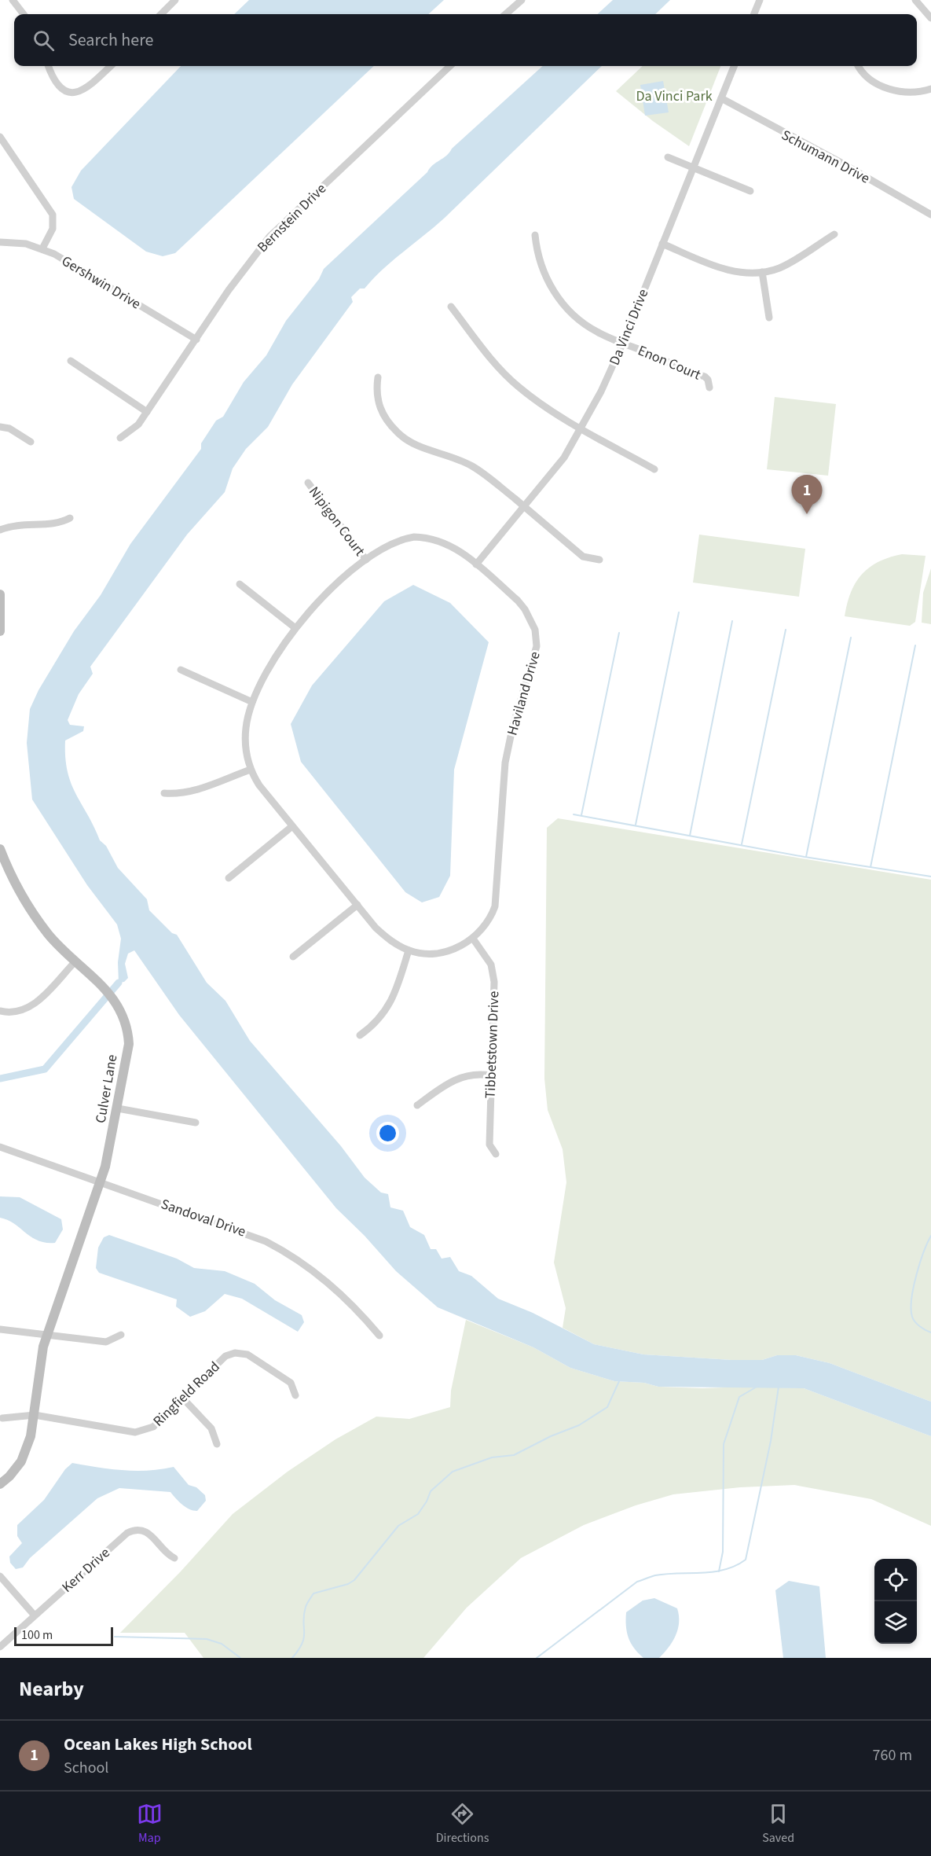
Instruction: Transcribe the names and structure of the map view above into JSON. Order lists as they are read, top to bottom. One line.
{"streets":{"street":["Schumann Drive","Bernstein Drive","Gershwin Drive","Da Vinci Drive","Enon Court","Nipigon Court","Haviland Drive","Tibbetstown Drive","Culver Lane","Sandoval Drive","Ringfield Road","Kerr Drive"]},"crossings":[["Schumann Drive","Da Vinci Drive"],["Bernstein Drive","Gershwin Drive"],["Da Vinci Drive","Enon Court"],["Da Vinci Drive","Haviland Drive"],["Nipigon Court","Haviland Drive"],["Haviland Drive","Tibbetstown Drive"],["Culver Lane","Sandoval Drive"],["Culver Lane","Ringfield Road"]],"parks":["Da Vinci Park"],"scale_bar":"100 m","page":{"search":"Search here","pins":"1","scale":"100 m","heading":"Nearby","list":[{"mark":"1","name":"Ocean Lakes High School","note":"School","value":"760 m"}],"nav":["Map","Directions","Saved"]}}
